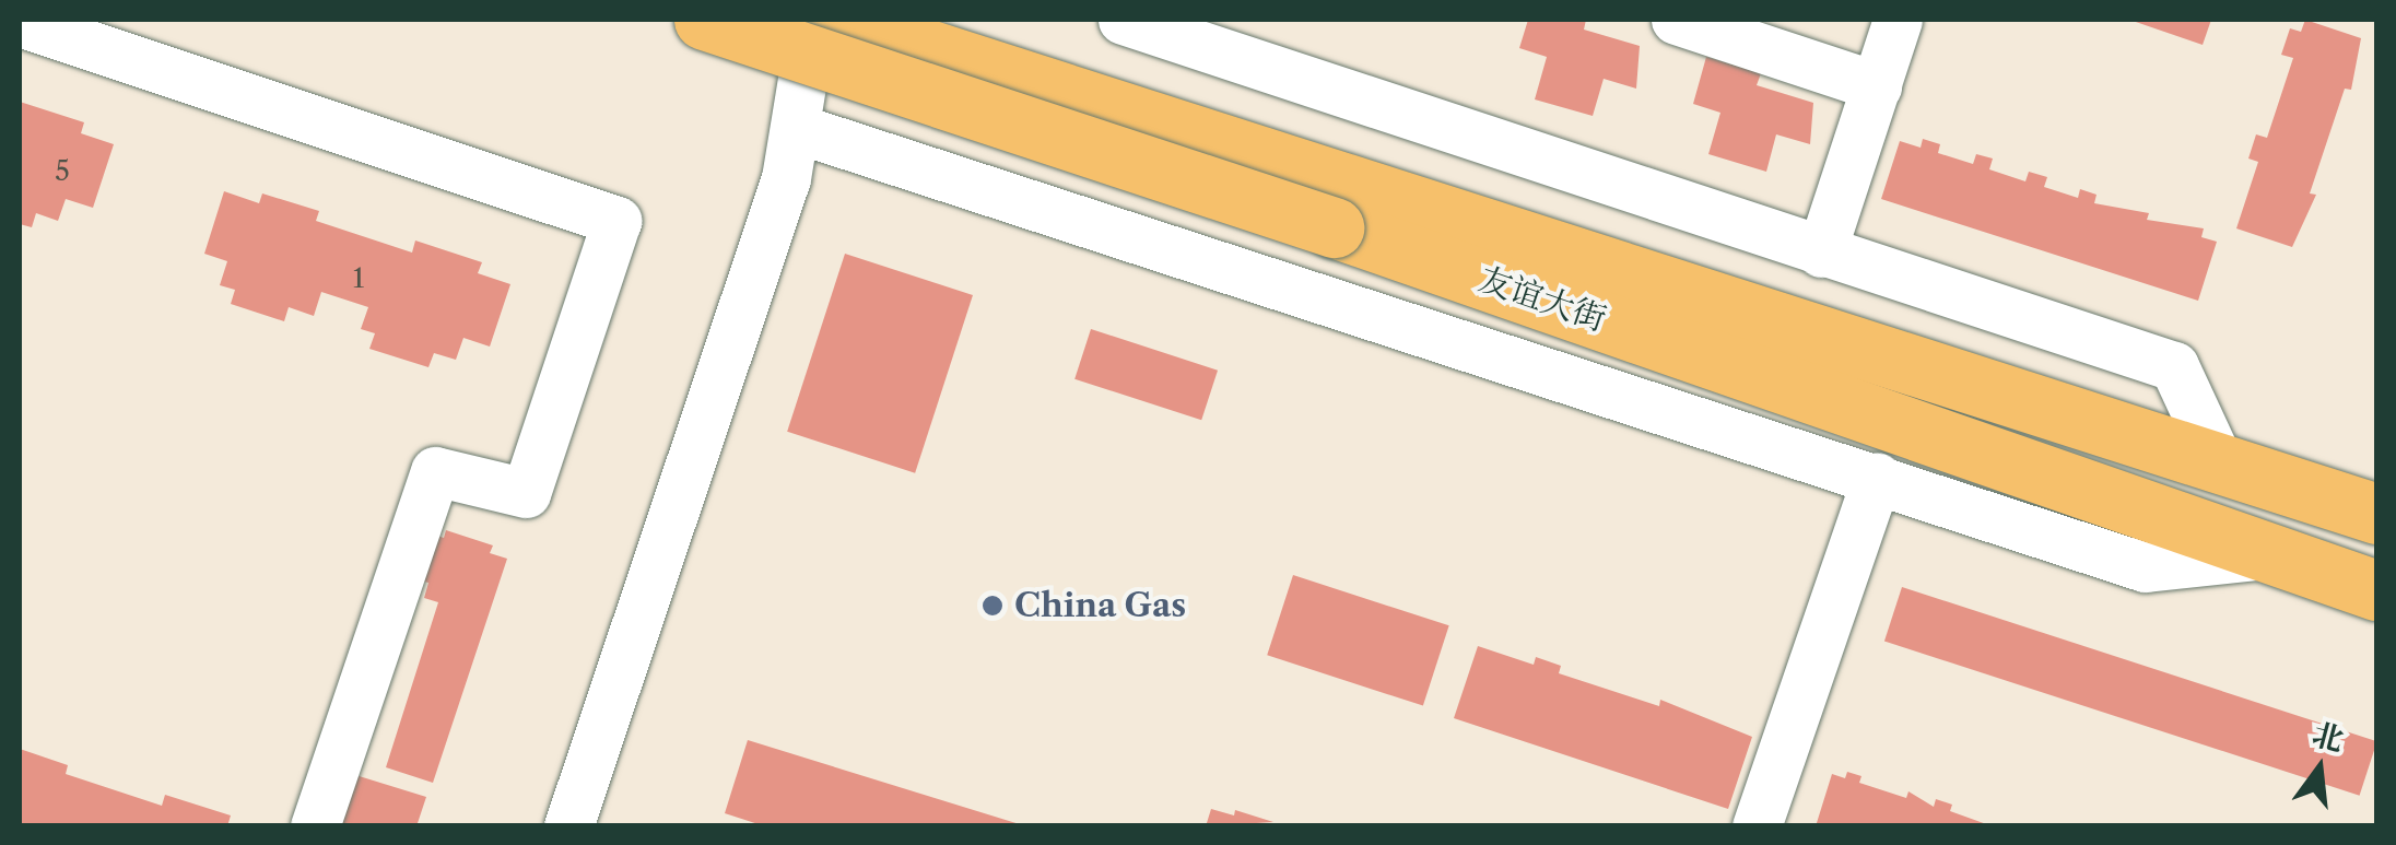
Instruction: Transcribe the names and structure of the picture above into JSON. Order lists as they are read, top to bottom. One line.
{"streets":{"main road":["友谊大街"]},"places":["China Gas"],"house_numbers":["5","1"],"north":"top"}
